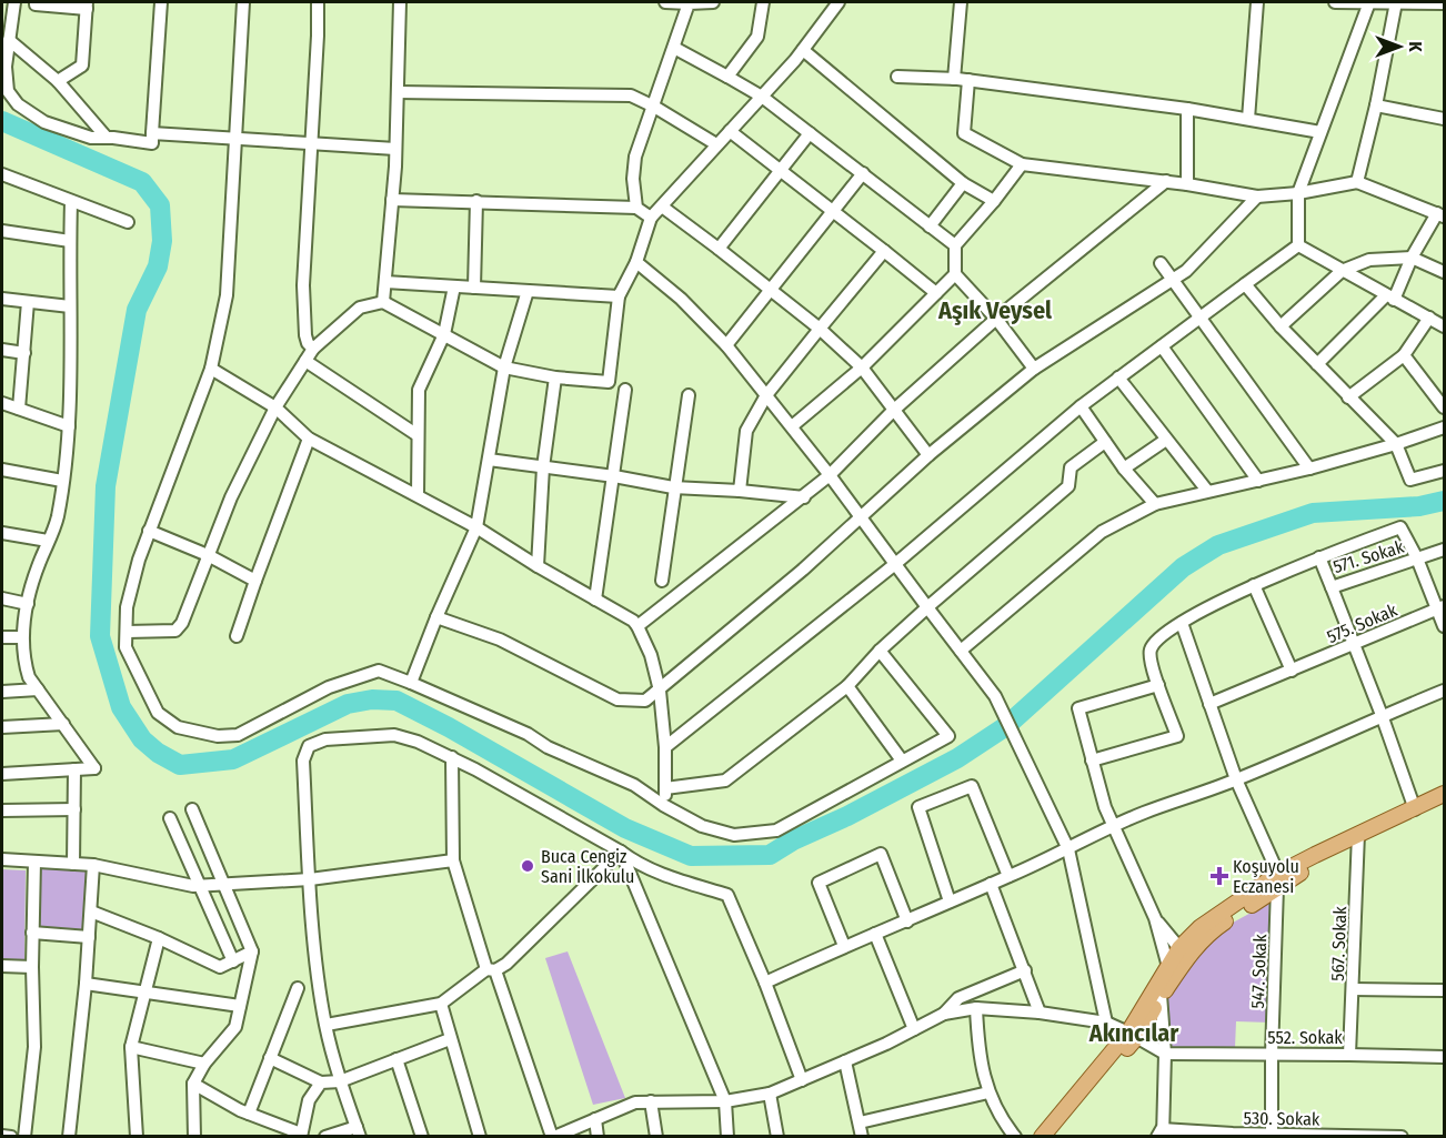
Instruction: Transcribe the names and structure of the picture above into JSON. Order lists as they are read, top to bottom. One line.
{"streets":{"street":["571. Sokak","575. Sokak","567. Sokak","547. Sokak","552. Sokak","530. Sokak"]},"crossings":[["567. Sokak","552. Sokak"],["547. Sokak","552. Sokak"],["547. Sokak","530. Sokak"]],"districts":["Aşık Veysel","Akıncılar"],"places":{"other":["Buca Cengiz Sani İlkokulu"],"health":["Koşuyolu Eczanesi"]},"north":"right"}
